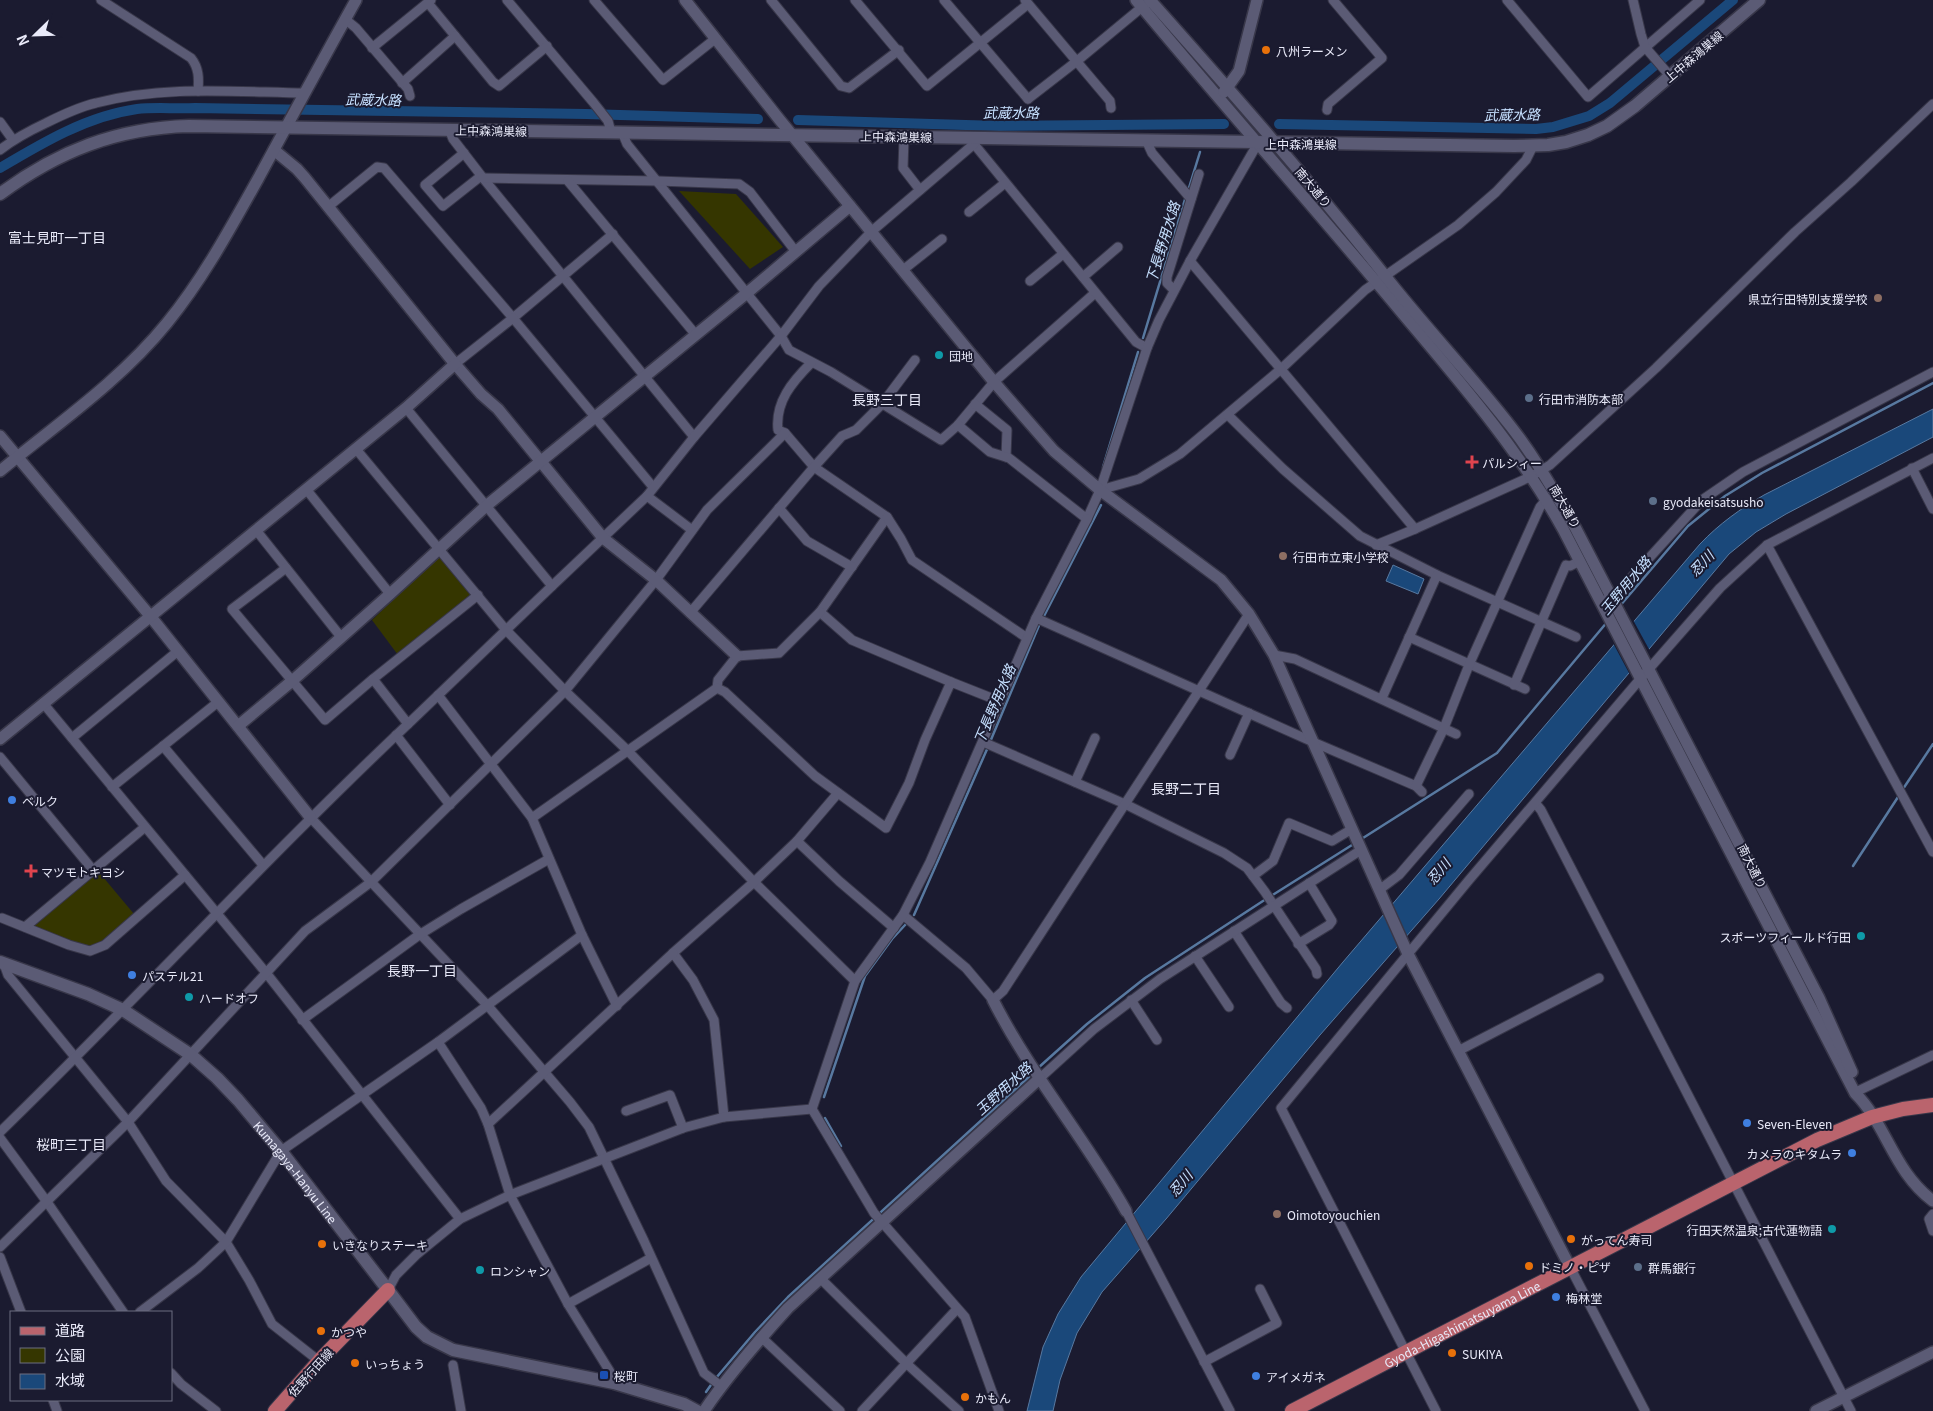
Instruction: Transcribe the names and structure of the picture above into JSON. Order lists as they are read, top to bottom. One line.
{"streets":{"main road":["上中森鴻巣線","Kumagaya-Hanyu Line","Gyoda-Higashimatsuyama Line","佐野行田線"],"street":["南大通り"]},"crossings":[["上中森鴻巣線","南大通り"],["南大通り","Gyoda-Higashimatsuyama Line"],["Kumagaya-Hanyu Line","佐野行田線"]],"districts":["富士見町一丁目","長野三丁目","長野二丁目","長野一丁目","桜町三丁目"],"water":["武蔵水路","下長野用水路","忍川","玉野用水路"],"places":{"other":["八州ラーメン","県立行田特別支援学校","団地","行田市消防本部","gyodakeisatsusho","行田市立東小学校","ベルク","スポーツフィールド行田","パステル21","ハードオフ","Seven-Eleven","カメラのキタムラ","Oimotoyouchien","行田天然温泉;古代蓮物語","がってん寿司","いきなりステーキ","ドミノ・ピザ","群馬銀行","ロンシャン","梅林堂","かつや","SUKIYA","いっちょう","アイメガネ","かもん"],"health":["パルシィー","マツモトキヨシ"],"transit":["桜町"]},"legend":["道路","公園","水域"],"north":"bottom left"}
